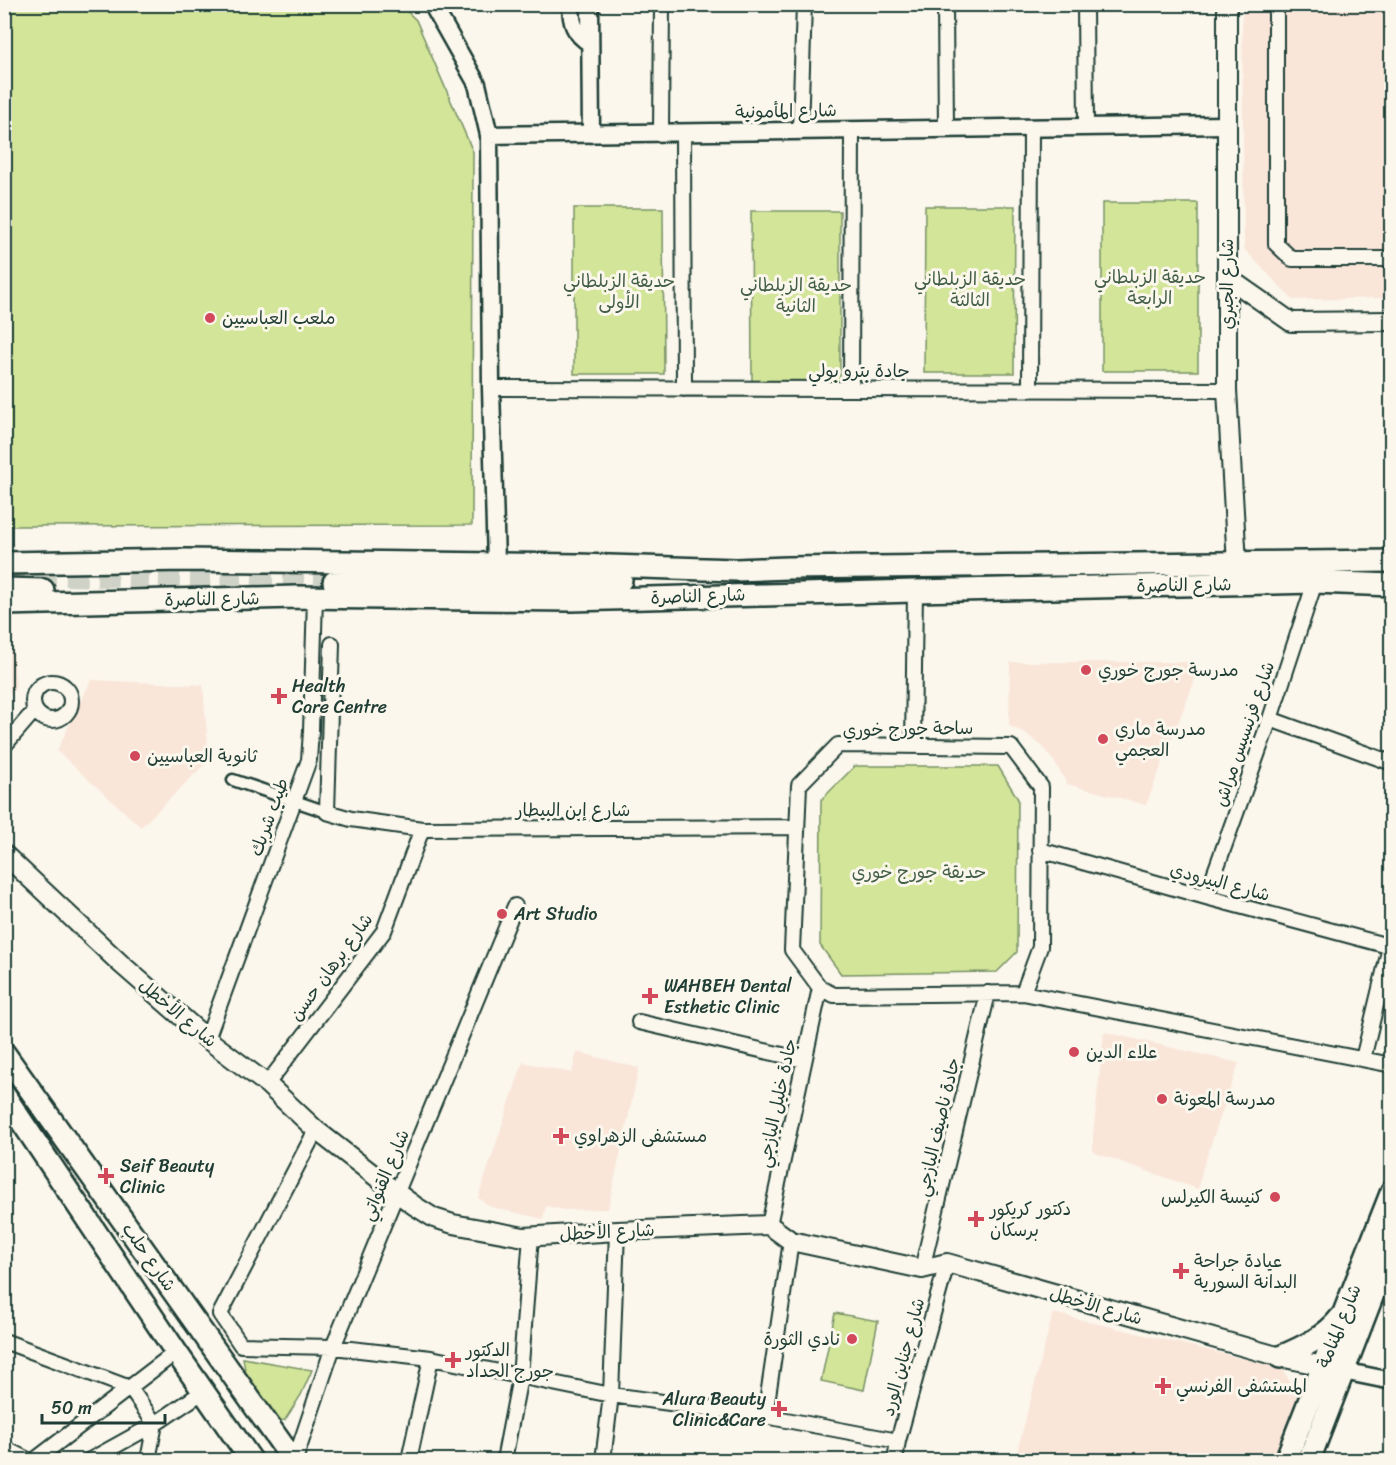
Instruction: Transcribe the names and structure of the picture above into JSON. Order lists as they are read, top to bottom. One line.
{"streets":{"main road":["شارع الجبري","شارع الناصرة","شارع الأخطل","شارع حلب","شارع المنامة"],"street":["شارع المأمونية","جادة بترو بولي","ساحة جورج خوري","شارع فرنسيس مراش","شارع إبن البيطار","طيب شربك","شارع البيرودي","شارع برهان حسن","جادة خليل اليازجي","جادة ناصيف اليازجي","شارع القنواتي","شارع جناين الورد"]},"crossings":[["شارع المأمونية","شارع الجبري"],["شارع الجبري","جادة بترو بولي"],["شارع الجبري","شارع الناصرة"],["شارع الناصرة","شارع فرنسيس مراش"],["شارع الناصرة","طيب شربك"],["ساحة جورج خوري","شارع إبن البيطار"],["ساحة جورج خوري","شارع البيرودي"],["ساحة جورج خوري","جادة خليل اليازجي"],["شارع فرنسيس مراش","شارع البيرودي"],["شارع إبن البيطار","شارع برهان حسن"],["طيب شربك","شارع الأخطل"],["شارع برهان حسن","شارع الأخطل"],["شارع الأخطل","جادة خليل اليازجي"],["شارع الأخطل","جادة ناصيف اليازجي"],["شارع الأخطل","شارع القنواتي"],["شارع الأخطل","شارع المنامة"],["شارع الأخطل","شارع جناين الورد"],["شارع القنواتي","شارع حلب"]],"parks":["حديقة الزبلطاني الرابعة","حديقة الزبلطاني الثالثة","حديقة الزبلطاني الأولى","حديقة الزبلطاني الثانية","حديقة جورج خوري"],"places":{"other":["ملعب العباسيين","مدرسة جورج خوري","مدرسة ماري العجمي","ثانوية العباسيين","Art Studio","علاء الدين","مدرسة المعونة","كنيسة الكيرلس","نادي الثورة"],"health":["Health Care Centre","WAHBEH Dental Esthetic Clinic","مستشفى الزهراوي","Seif Beauty Clinic","دكتور كريكور برسكان","عيادة جراحة البدانة السورية","الدكتور جورج الحداد","المستشفى الفرنسي","Alura Beauty Clinic&Care"]},"scale_bar":"50 m"}
